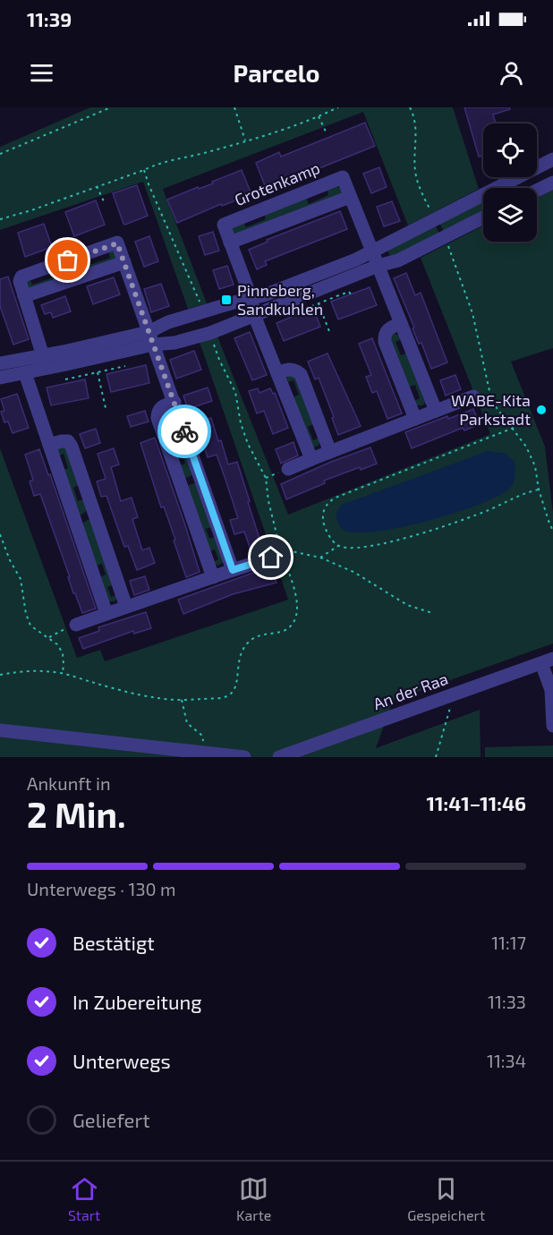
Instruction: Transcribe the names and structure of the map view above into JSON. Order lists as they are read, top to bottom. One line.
{"streets":{"street":["Grotenkamp","An der Raa"]},"places":{"transit":["Pinneberg, Sandkuhlen"],"other":["WABE-Kita Parkstadt"]},"page":{"status":"11:39","header":"Parcelo","heading":["2 Min.","Ankunft in","11:41–11:46"],"bar":"Unterwegs · 130 m","list":[["Bestätigt","11:17"],["In Zubereitung","11:33"],["Unterwegs","11:34"],"Geliefert"],"tabs":["Start","Karte","Gespeichert"]}}
